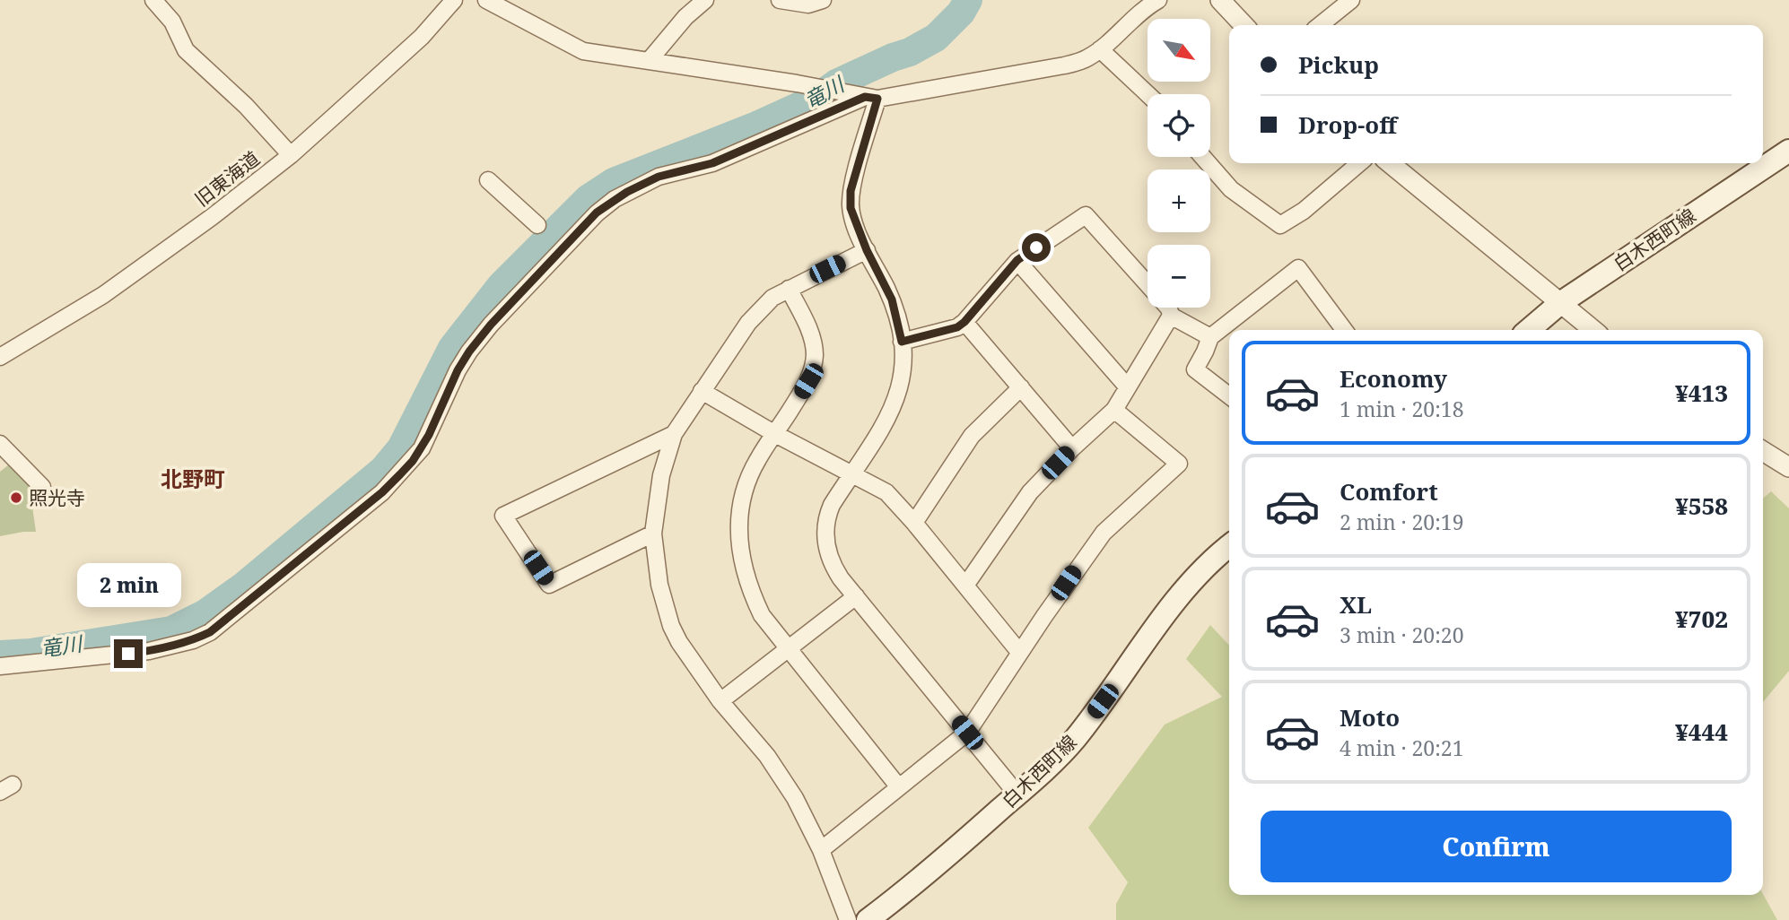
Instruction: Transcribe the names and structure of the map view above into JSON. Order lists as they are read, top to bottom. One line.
{"streets":{"main road":["白木西町線"],"street":["旧東海道"]},"districts":["北野町"],"water":["竜川"],"places":["照光寺"],"north":"bottom right","page":{"map_buttons":["+","−"],"banner":["Pickup","Drop-off"],"list":[{"name":"Economy","note":"1 min · 20:18","value":"¥413"},{"name":"Comfort","note":"2 min · 20:19","value":"¥558"},{"name":"XL","note":"3 min · 20:20","value":"¥702"},{"name":"Moto","note":"4 min · 20:21","value":"¥444"}],"bubble":"2 min","buttons":"Confirm"}}
